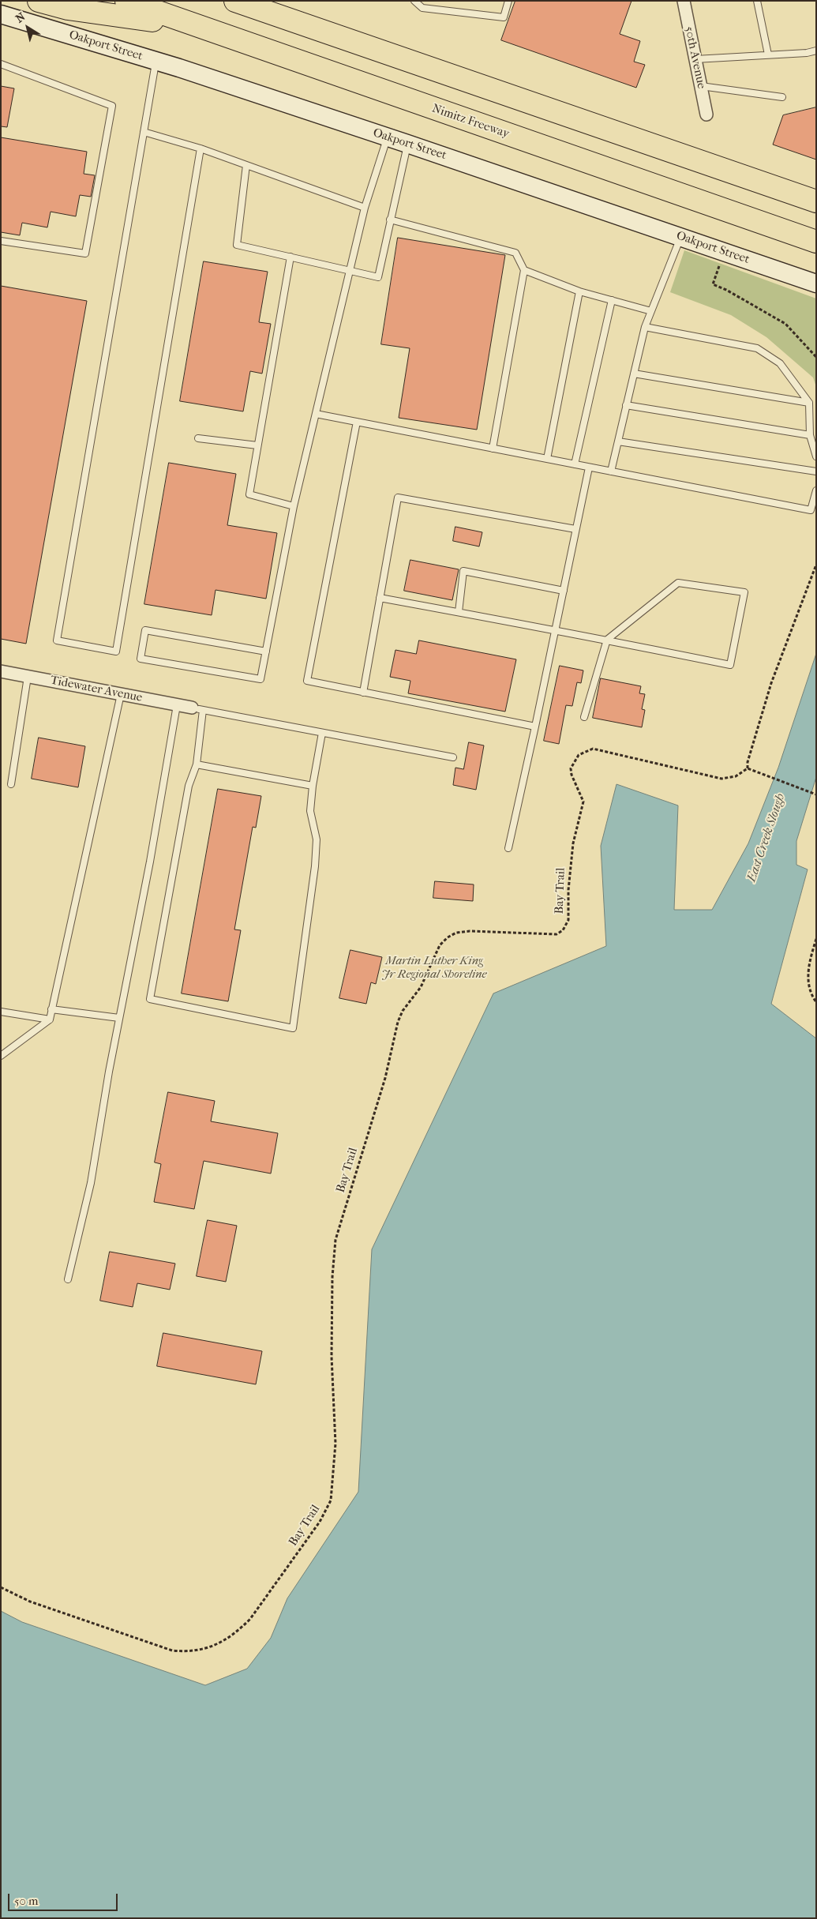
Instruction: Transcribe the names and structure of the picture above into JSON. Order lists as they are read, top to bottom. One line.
{"streets":{"highway":["Nimitz Freeway"],"main road":["Oakport Street"],"street":["50th Avenue","Tidewater Avenue"],"path":["Bay Trail"]},"water":["East Creek Slough"],"parks":["Martin Luther King Jr Regional Shoreline"],"scale_bar":"50 m","north":"top left"}
